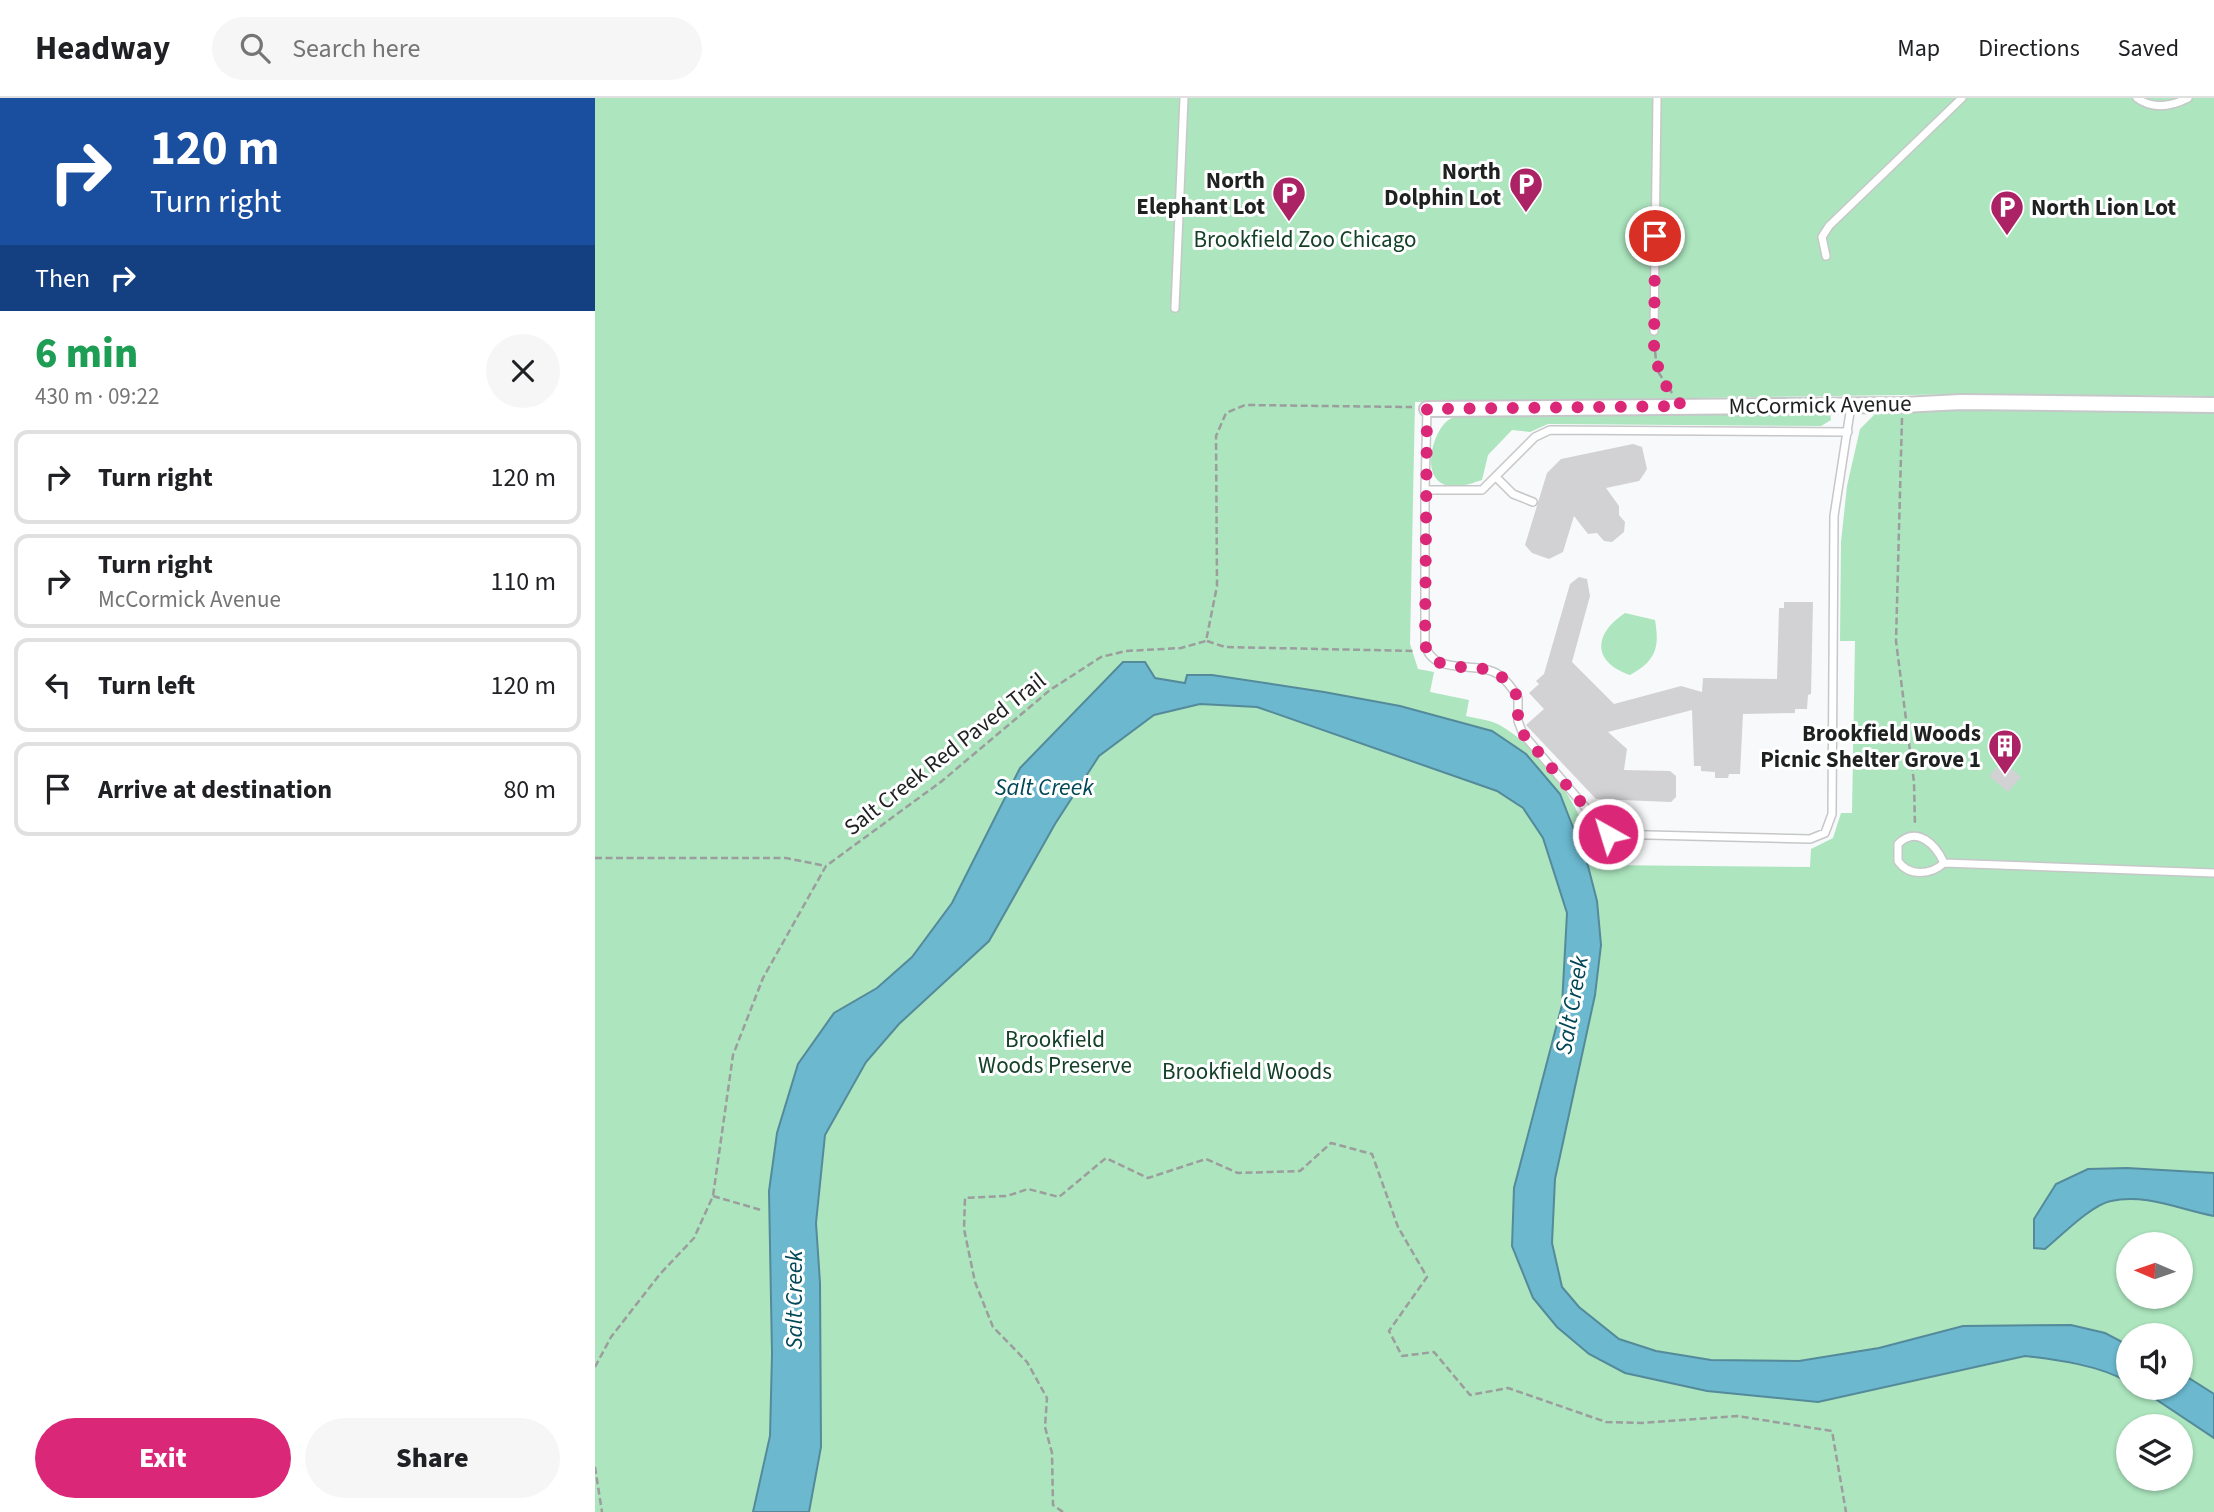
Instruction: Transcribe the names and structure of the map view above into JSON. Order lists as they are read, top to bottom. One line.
{"streets":{"street":["McCormick Avenue"],"path":["Salt Creek Red Paved Trail"]},"water":["Salt Creek"],"parks":["Brookfield Zoo Chicago","Brookfield Woods Preserve","Brookfield Woods"],"places":{"parking":["North Dolphin Lot","North Elephant Lot","North Lion Lot"],"building":["Brookfield Woods Picnic Shelter Grove 1"]},"north":"left","page":{"header":"Headway","search":"Search here","nav":["Map","Directions","Saved"],"turn":["120 m","Turn right"],"then":"Then","heading":["6 min","430 m · 09:22"],"list":[{"name":"Turn right","value":"120 m"},{"name":"Turn right","note":"McCormick Avenue","value":"110 m"},{"name":"Turn left","value":"120 m"},{"name":"Arrive at destination","value":"80 m"}],"buttons":["Exit","Share"]}}
